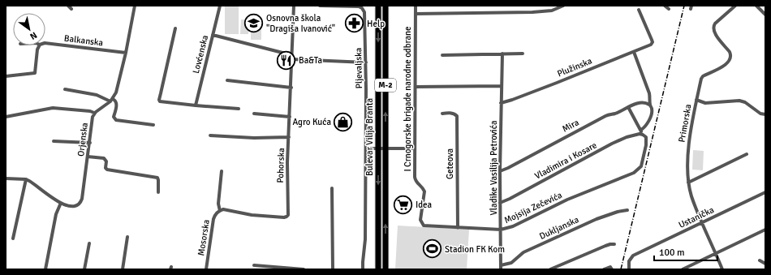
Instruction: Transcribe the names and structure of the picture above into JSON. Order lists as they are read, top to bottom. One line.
{"streets":{"main road":["M-2","Bulevar Vilija Branta"],"street":["Balkanska","Lovćenska","Plužinska","Pljevaljska","I Crnogorske brigade narodne odbrane","Primorska","Mira","Orjenska","Vladimira i Kosare","Geteova","Pohorska","Vladike Vasilija Petrovića","Mojsija Zečevića","Ustanička","Dukljanska","Mosorska"]},"crossings":[["Plužinska","Vladike Vasilija Petrovića"],["I Crnogorske brigade narodne odbrane","Mojsija Zečevića"],["Primorska","Ustanička"],["Mira","Vladike Vasilija Petrovića"],["Vladimira i Kosare","Vladike Vasilija Petrovića"],["Vladimira i Kosare","Mojsija Zečevića"],["Geteova","Mojsija Zečevića"],["Pohorska","Mosorska"],["Vladike Vasilija Petrovića","Mojsija Zečevića"],["Vladike Vasilija Petrovića","Dukljanska"]],"places":{"school or university":["Osnovna škola \"Dragiša Ivanović\""],"pharmacy":["Help"],"restaurant":["Ba&Ta"],"shop":["Agro Kuća"],"supermarket":["Idea"],"sports":["Stadion FK Kom"]},"scale_bar":"100 m","north":"bottom right"}
